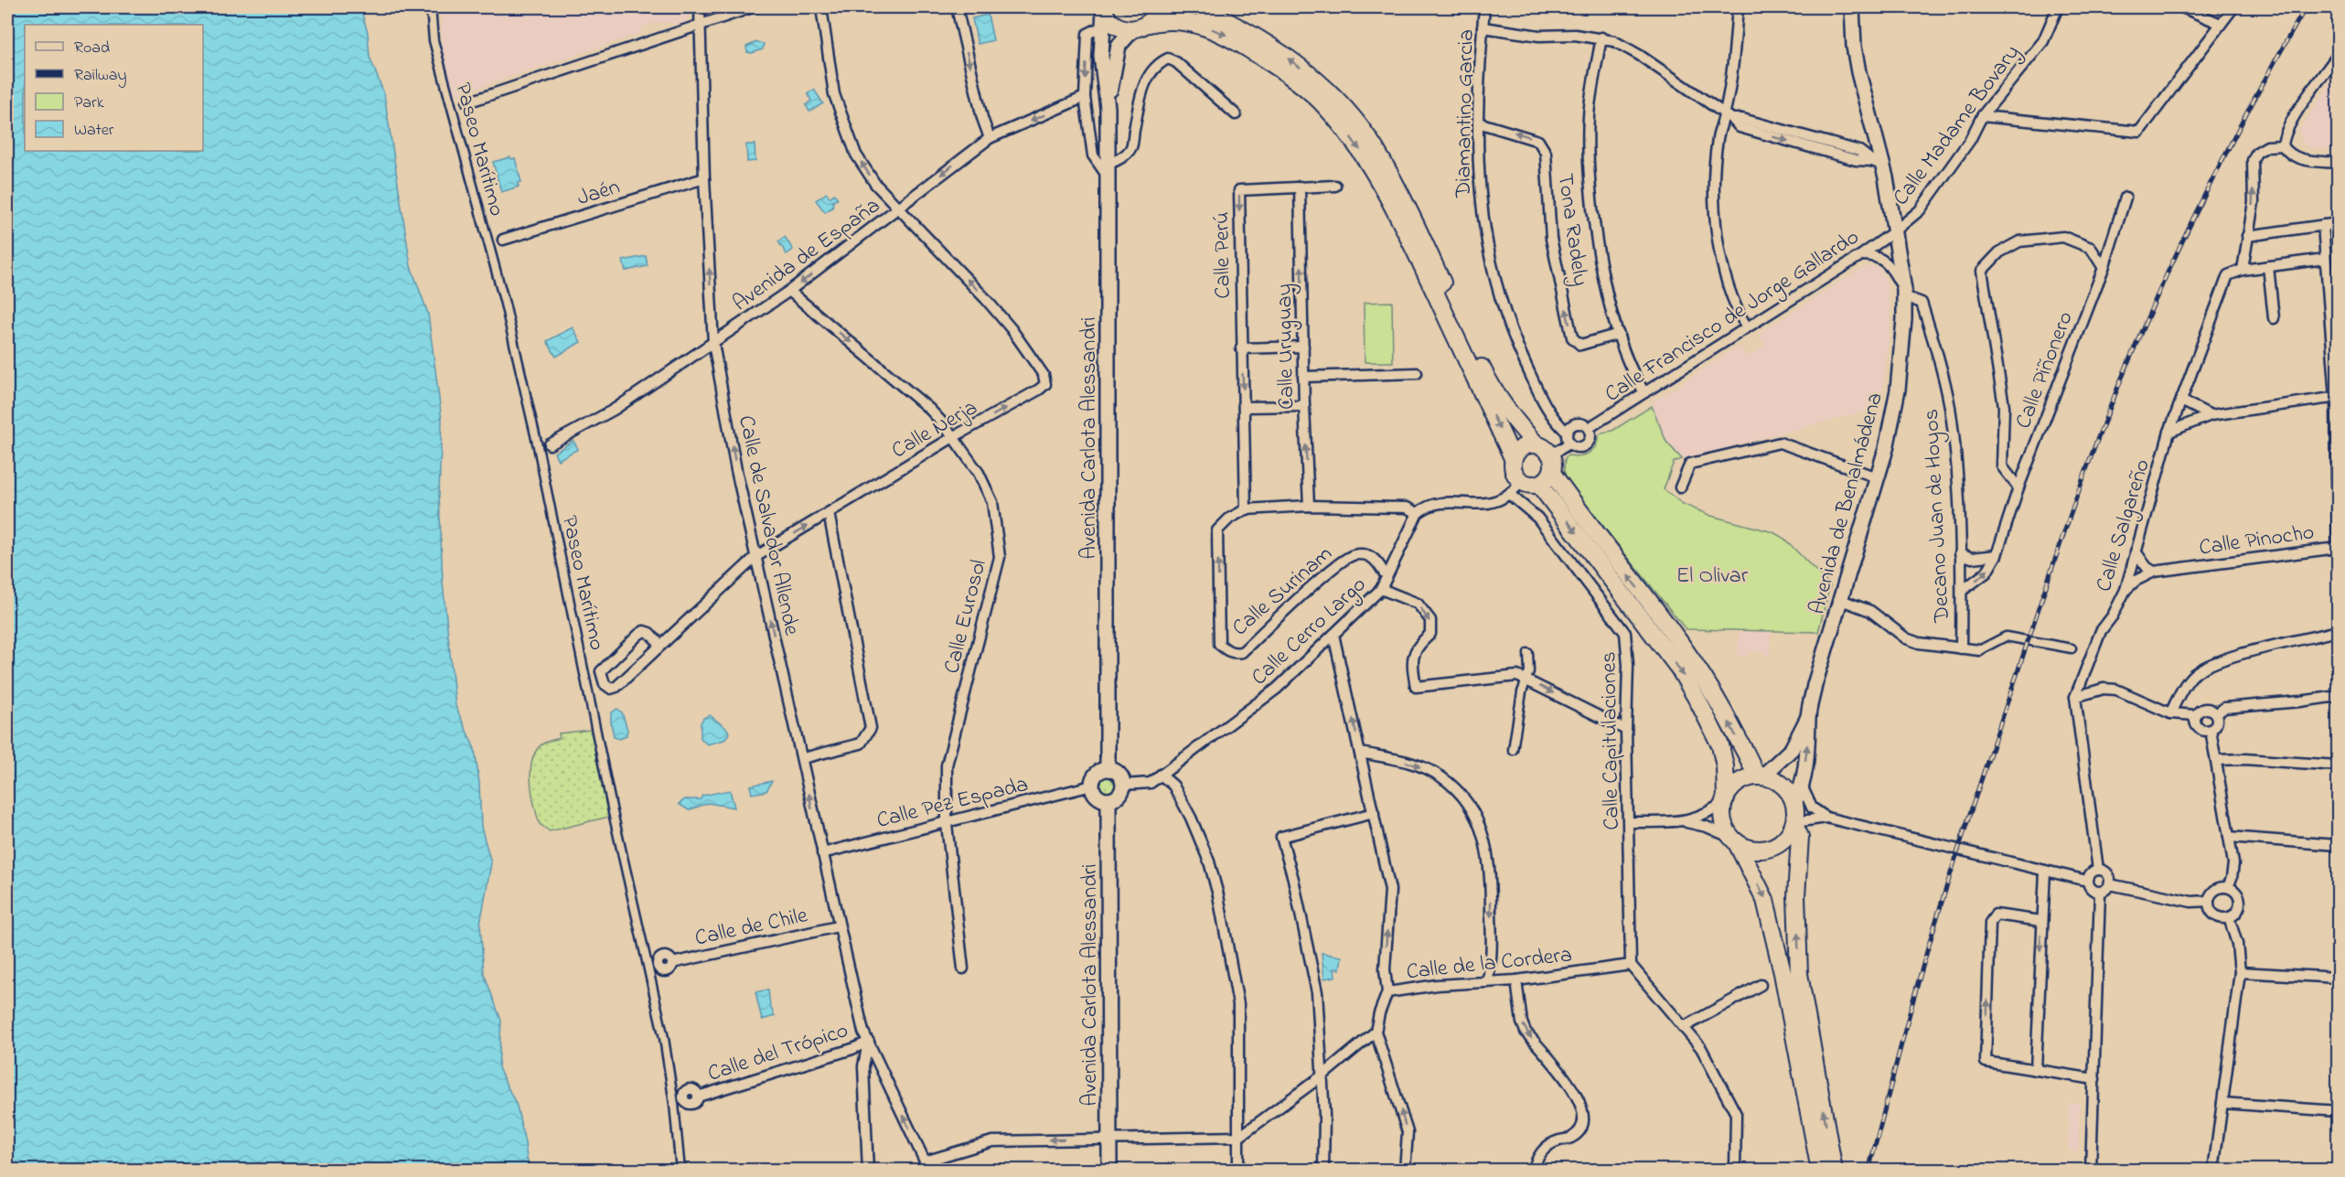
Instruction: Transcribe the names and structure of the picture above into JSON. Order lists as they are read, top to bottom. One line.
{"streets":{"main road":["Avenida Carlota Alessandri","Avenida de Benalmádena"],"street":["Diamantino Garcia","Calle Madame Bovary","Paseo Marítimo","Jaén","Tona Radely","Avenida de España","Calle Perú","Calle Francisco de Jorge Gallardo","Calle Uruguay","Calle Piñonero","Calle Nerja","Decano Juan de Hoyos","Calle de Salvador Allende","Calle Salgareño","Calle Pinocho","Calle Surinam","Calle Eurosol","Calle Cerro Largo","Calle Capitulaciones","Calle Pez Espada","Calle de Chile","Calle de la Cordera","Calle del Trópico"]},"crossings":[["Diamantino Garcia","Tona Radely"],["Diamantino Garcia","Calle Francisco de Jorge Gallardo"],["Calle Madame Bovary","Calle Francisco de Jorge Gallardo"],["Calle Madame Bovary","Avenida de Benalmádena"],["Jaén","Calle de Salvador Allende"],["Avenida de España","Calle Nerja"],["Avenida de España","Calle de Salvador Allende"],["Avenida de España","Calle Eurosol"],["Calle Perú","Calle Uruguay"],["Calle Perú","Calle Surinam"],["Calle Francisco de Jorge Gallardo","Avenida de Benalmádena"],["Calle Piñonero","Decano Juan de Hoyos"],["Calle Nerja","Calle de Salvador Allende"],["Calle Nerja","Calle Eurosol"],["Avenida Carlota Alessandri","Calle Cerro Largo"],["Avenida Carlota Alessandri","Calle Pez Espada"],["Avenida de Benalmádena","Decano Juan de Hoyos"],["Calle de Salvador Allende","Calle Pez Espada"],["Calle de Salvador Allende","Calle de Chile"],["Calle de Salvador Allende","Calle del Trópico"],["Calle Salgareño","Calle Pinocho"],["Calle Surinam","Calle Cerro Largo"],["Calle Eurosol","Calle Pez Espada"],["Calle Cerro Largo","Calle Pez Espada"],["Calle Capitulaciones","Calle de la Cordera"]],"one_way":["Tona Radely","Avenida de España","Calle Perú","Calle Uruguay","Calle de Salvador Allende"],"parks":["El Olivar"],"legend":["Road","Railway","Park","Water"]}
